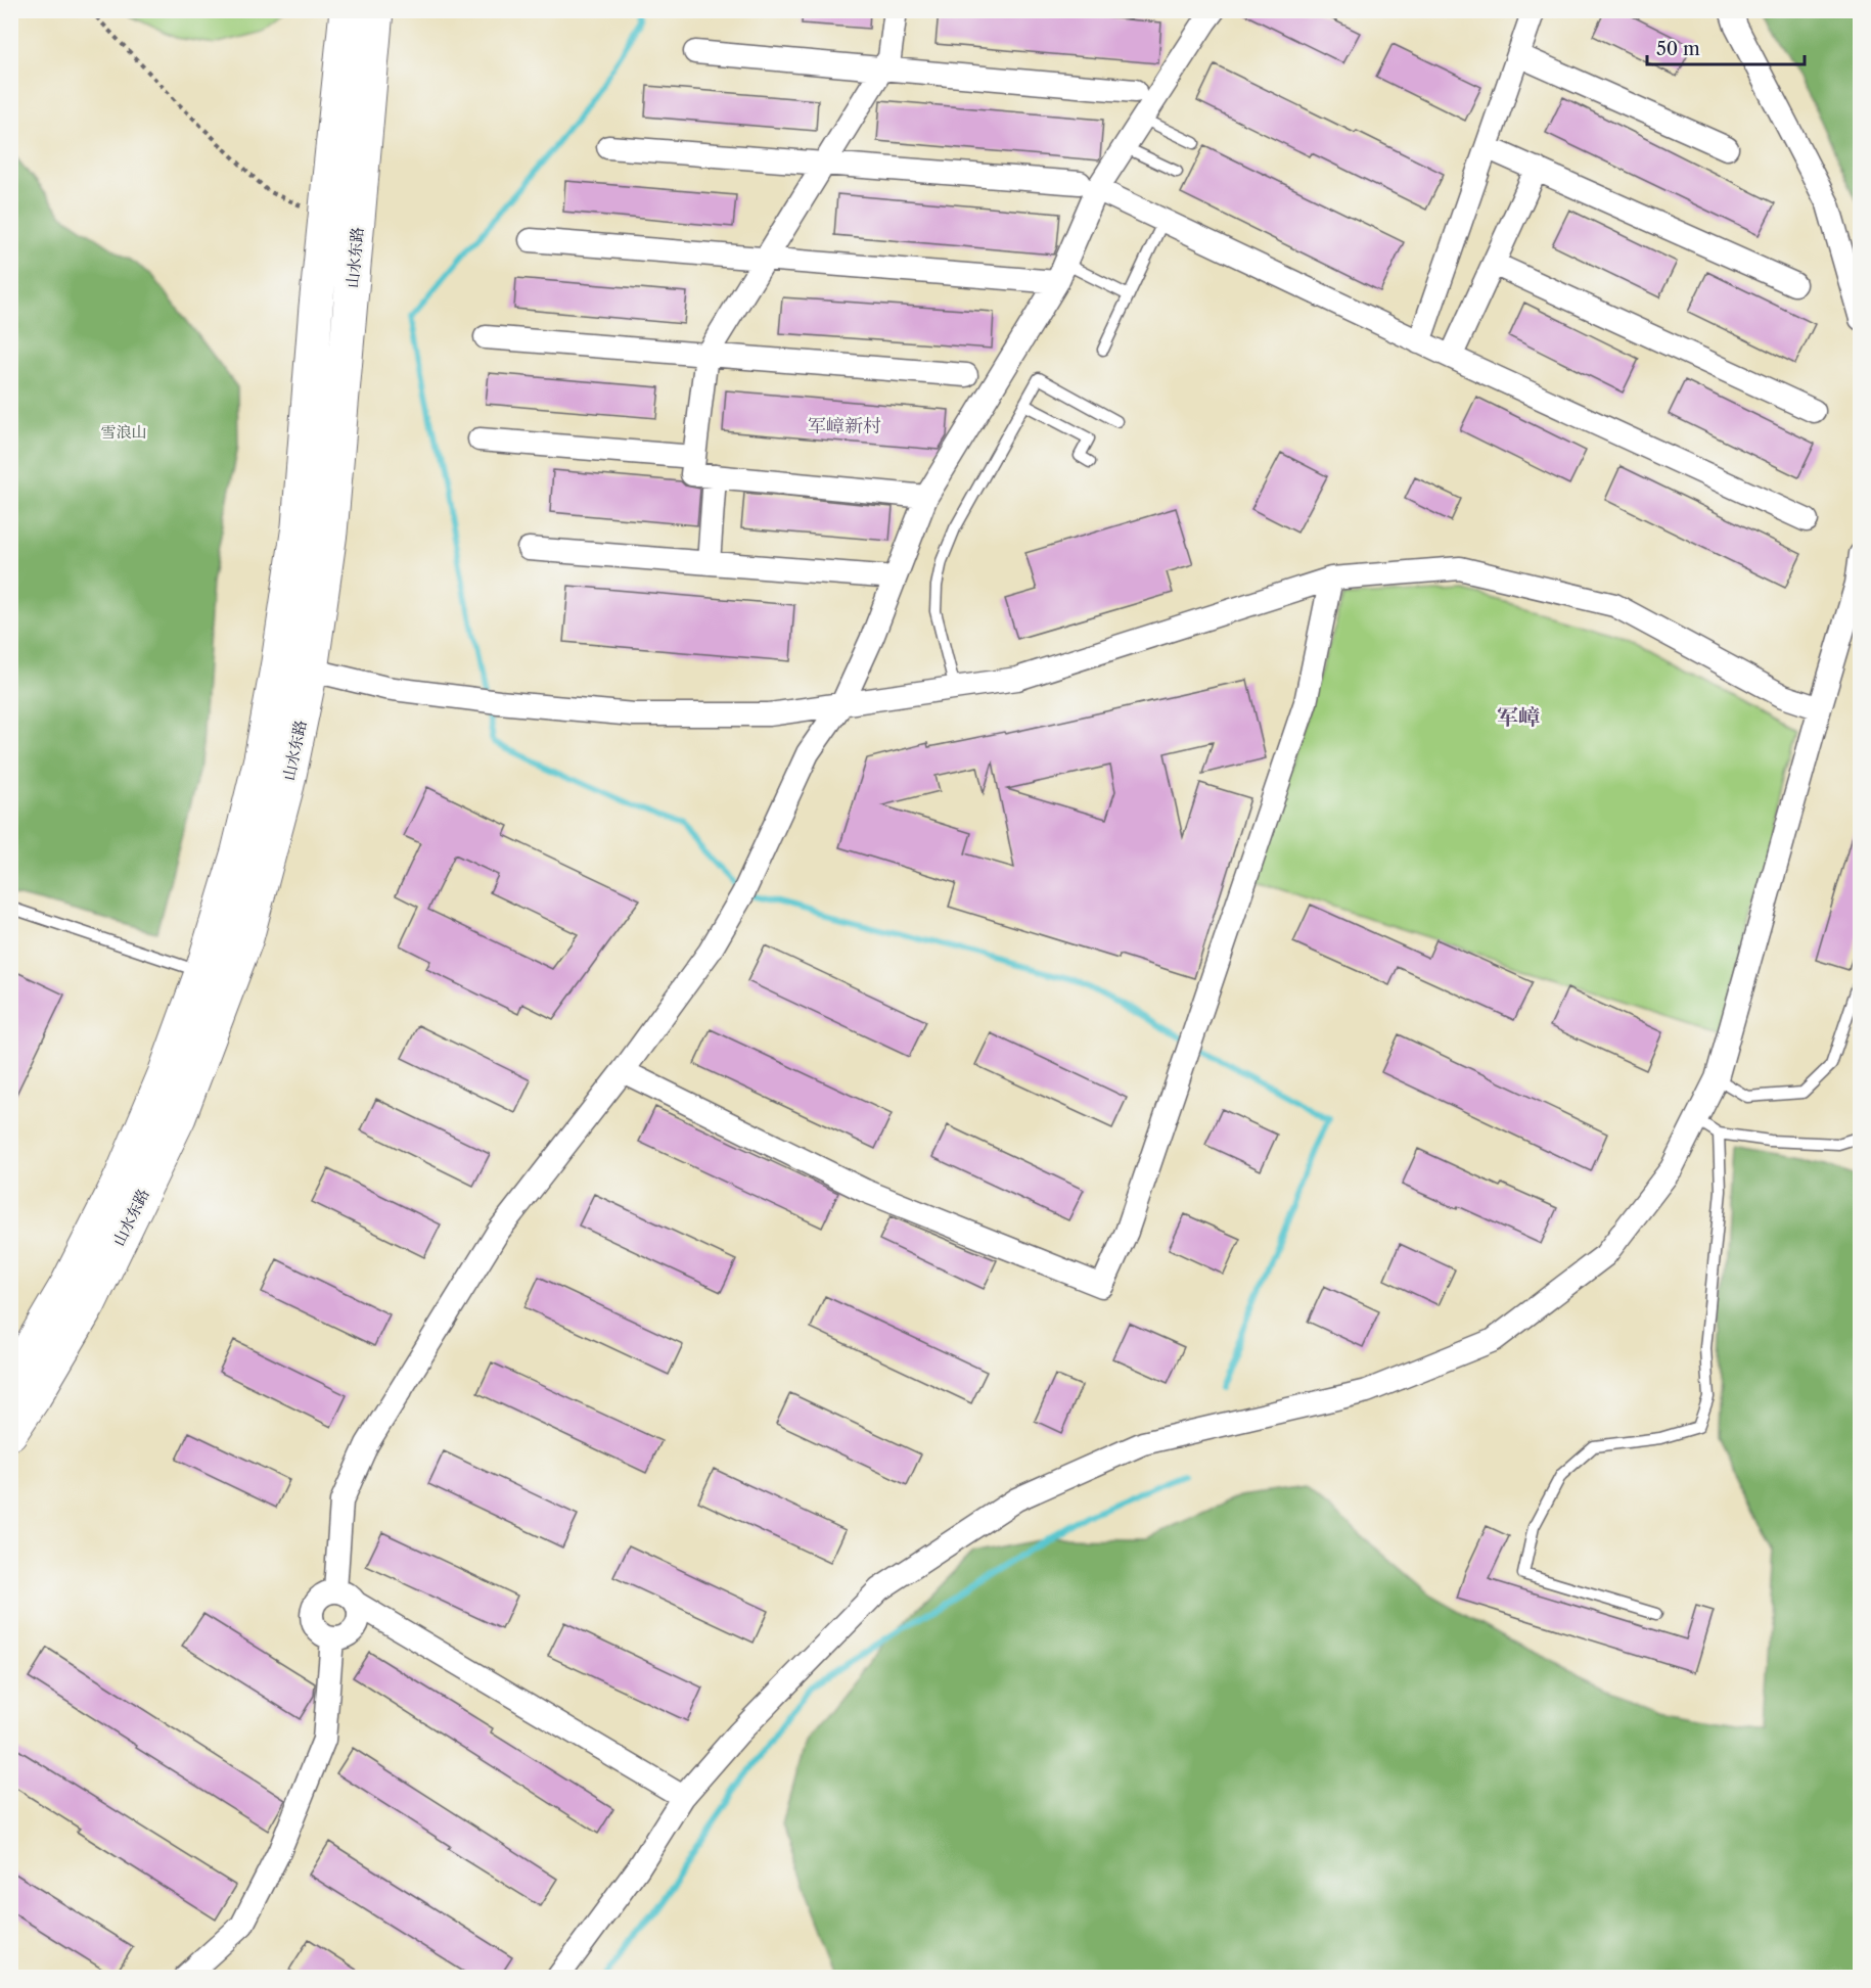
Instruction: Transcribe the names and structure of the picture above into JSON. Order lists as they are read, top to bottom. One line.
{"streets":{"highway":["山水东路"]},"districts":["军嶂新村","军嶂"],"parks":["雪浪山"],"scale_bar":"50 m"}
